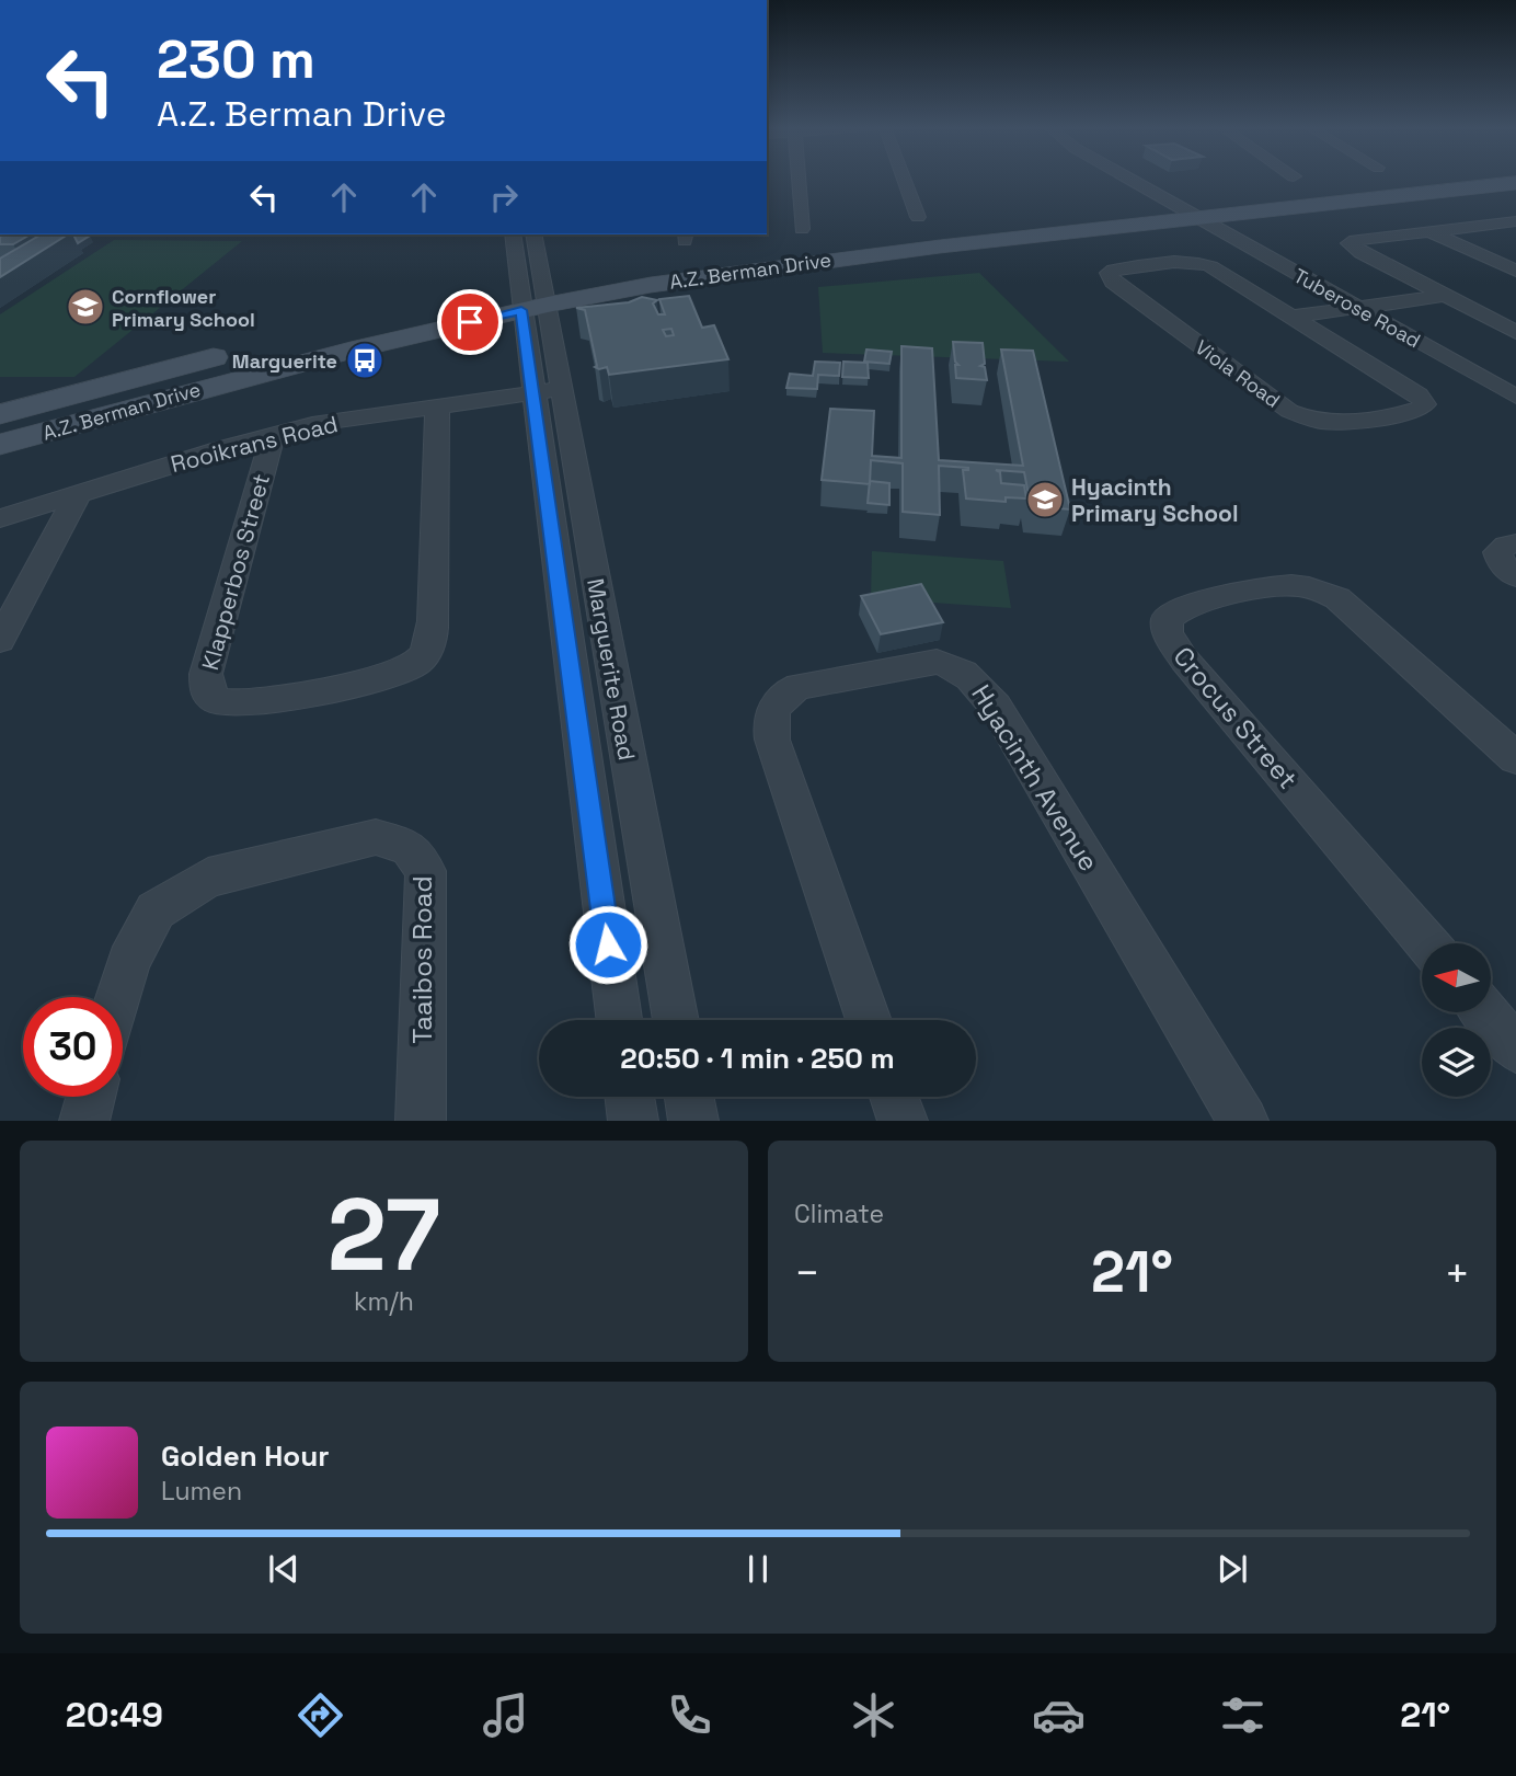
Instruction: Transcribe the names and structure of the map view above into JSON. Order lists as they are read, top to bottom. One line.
{"streets":{"main road":["A.Z. Berman Drive"],"street":["Tuberose Road","Viola Road","Rooikrans Road","Klapperbos Street","Marguerite Road","Crocus Street","Hyacinth Avenue","Taaibos Road"]},"crossings":[["A.Z. Berman Drive","Tuberose Road"],["A.Z. Berman Drive","Marguerite Road"],["Rooikrans Road","Klapperbos Street"],["Rooikrans Road","Marguerite Road"]],"places":{"school or university":["Cornflower Primary School","Hyacinth Primary School"],"bus stop":["Marguerite"]},"north":"left","page":{"turn":["230 m","A.Z. Berman Drive"],"limit":"30","trip":"20:50 · 1 min · 250 m","tile":[["27","km/h"],"Climate"],"heat":["−","21°","+"],"song":["Golden Hour","Lumen"],"tabs":["20:49","21°"]}}
